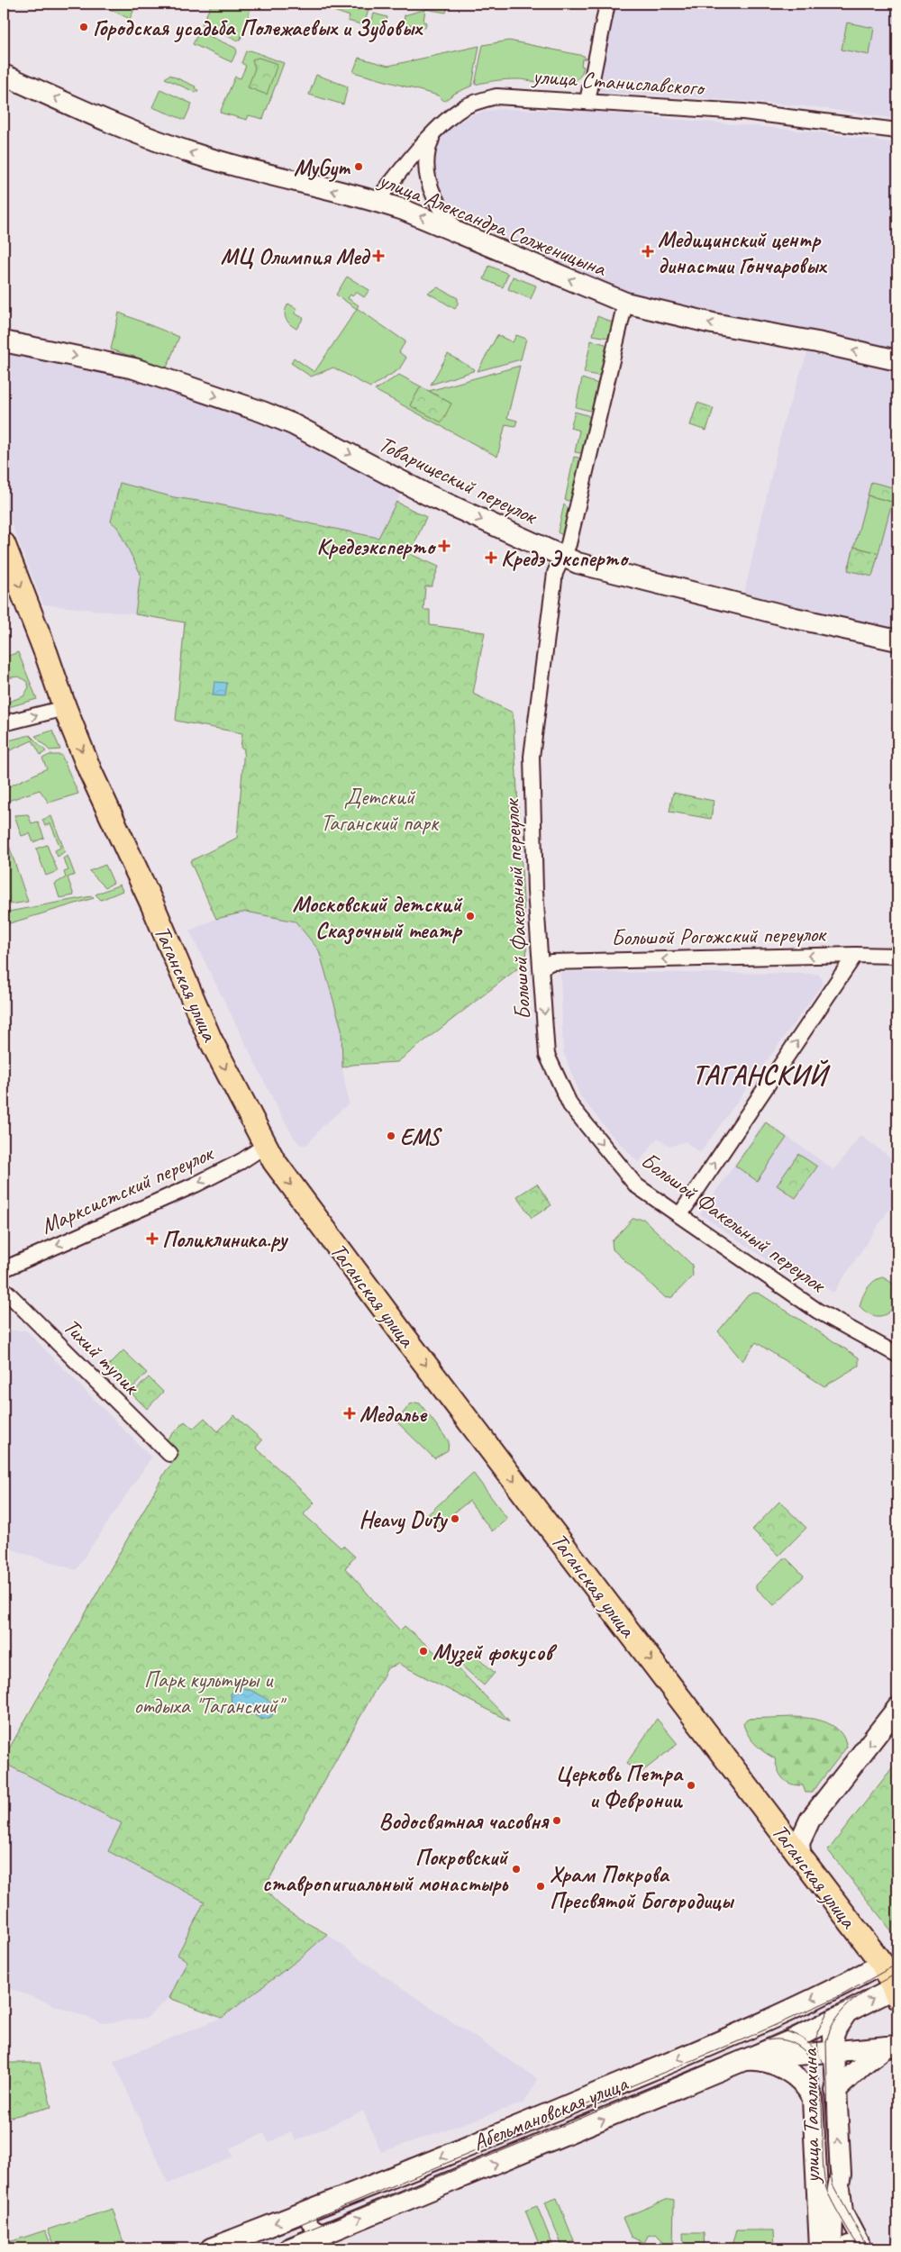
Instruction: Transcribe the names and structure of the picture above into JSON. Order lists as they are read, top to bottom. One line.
{"streets":{"main road":["улица Александра Солженицына","Товарищеский переулок","Таганская улица","Абельмановская улица","улица Талалихина"],"street":["улица Станиславского","Большой Факельный переулок","Большой Рогожский переулок","Марксистский переулок","Тихий тупик"]},"crossings":[["улица Станиславского","улица Александра Солженицына"],["улица Александра Солженицына","Большой Факельный переулок"],["Товарищеский переулок","Большой Факельный переулок"],["Большой Факельный переулок","Большой Рогожский переулок"],["Таганская улица","Марксистский переулок"],["Таганская улица","Абельмановская улица"],["Абельмановская улица","улица Талалихина"]],"one_way":["улица Александра Солженицына","Товарищеский переулок","Большой Рогожский переулок","Таганская улица","Марксистский переулок"],"districts":["ТАГАНСКИЙ"],"parks":["Детский Таганский парк","Парк культуры и отдыха \"Таганский\""],"places":{"other":["Городская усадьба Полежаевых и Зубовых","MyGym","Московский детский Сказочный театр","EMS","Heavy Duty","Музей фокусов","Церковь Петра и Февронии","Водосвятная часовня","Покровский ставропигиальный монастырь","Храм Покрова Пресвятой Богородицы"],"health":["Медицинский центр династии Гончаровых","МЦ Олимпия Мед","Кредеэксперто","Кредэ Эксперто","Поликлиника.ру","Медалье"]}}
